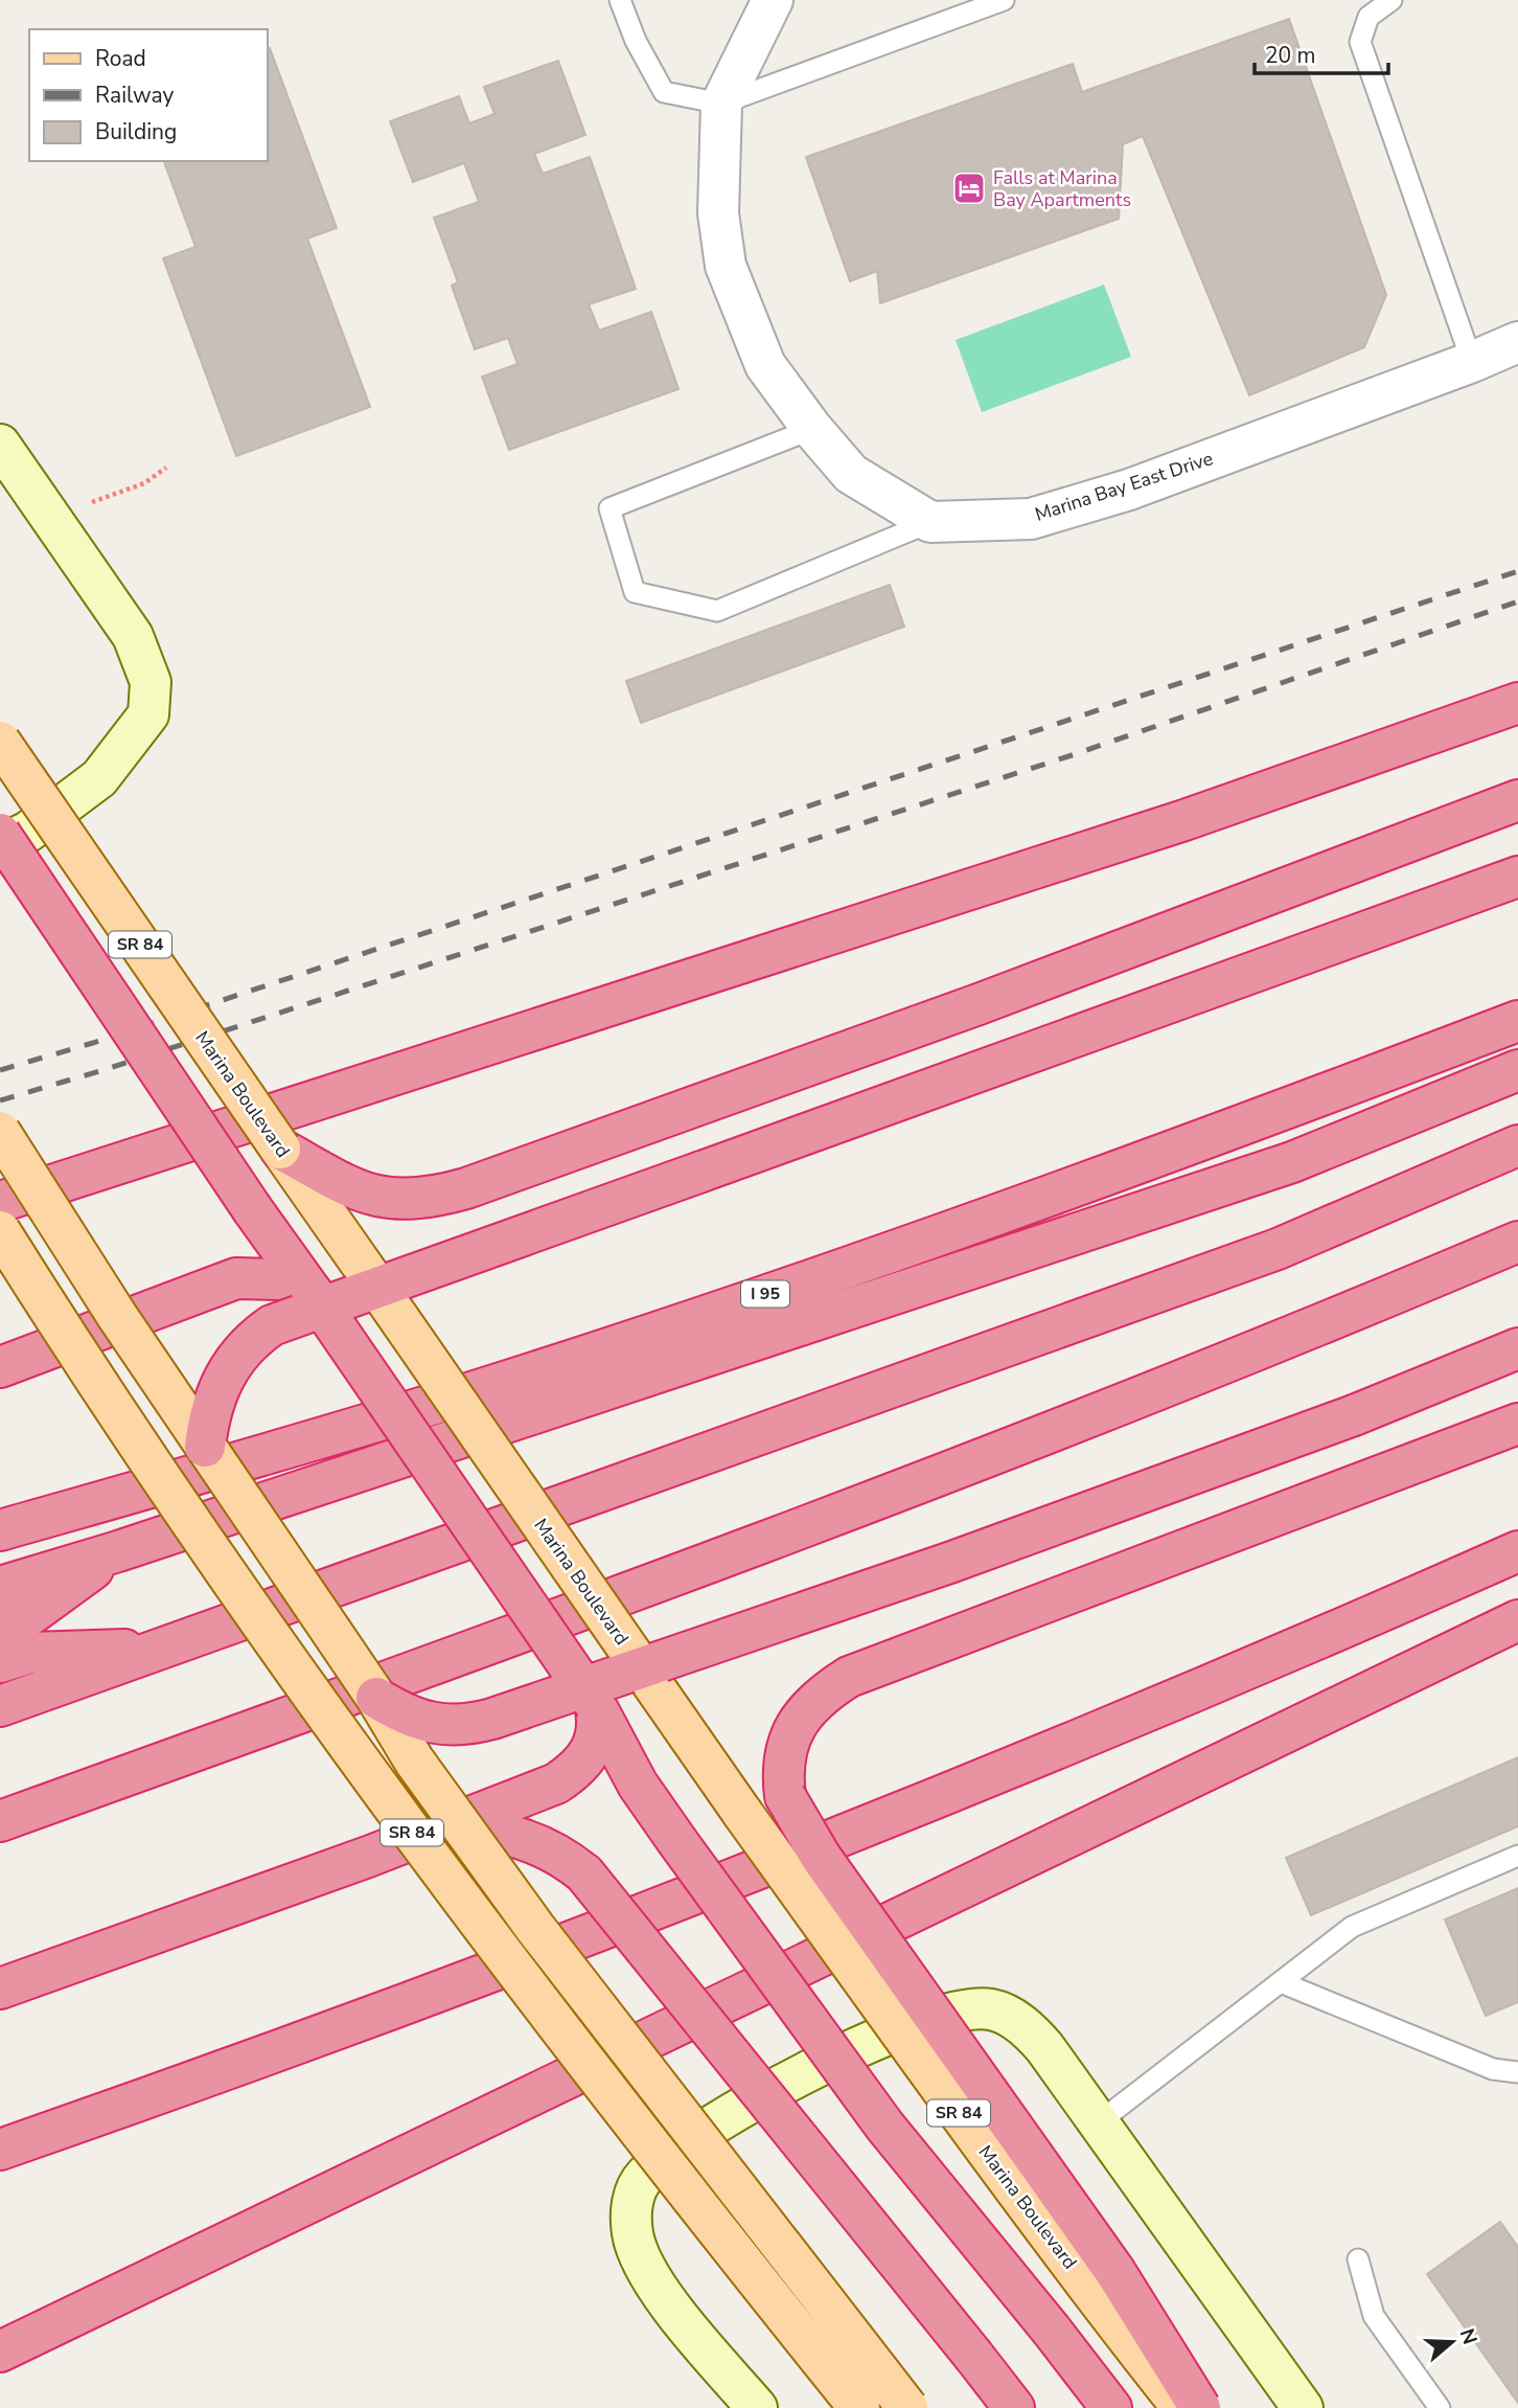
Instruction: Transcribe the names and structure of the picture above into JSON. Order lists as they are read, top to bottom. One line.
{"streets":{"highway":["I 95"],"main road":["SR 84","Marina Boulevard"],"street":["Marina Bay East Drive"]},"places":{"hotel":["Falls at Marina Bay Apartments"]},"legend":["Road","Railway","Building"],"scale_bar":"20 m","north":"right"}
